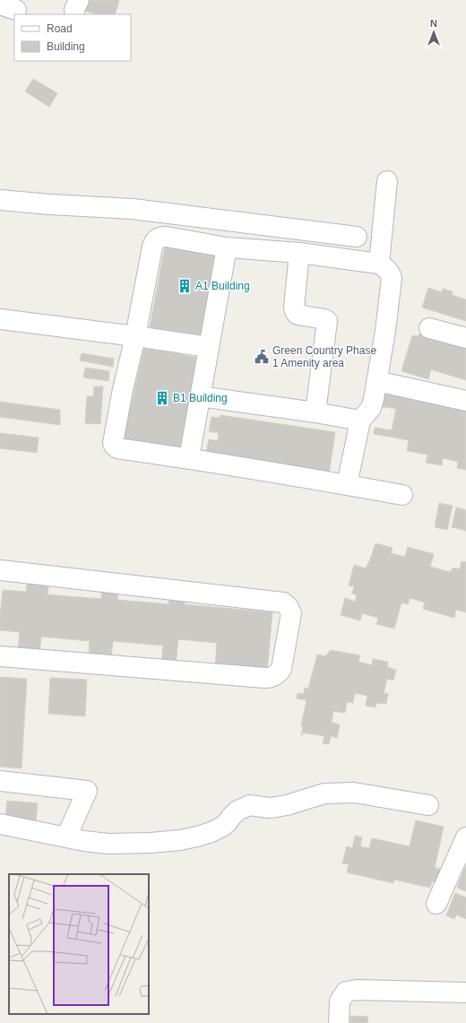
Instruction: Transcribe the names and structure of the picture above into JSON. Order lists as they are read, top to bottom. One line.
{"places":{"building":["A1 Building","B1 Building"],"public building":["Green Country Phase 1 Amenity area"]},"legend":["Road","Building"],"north":"top"}
